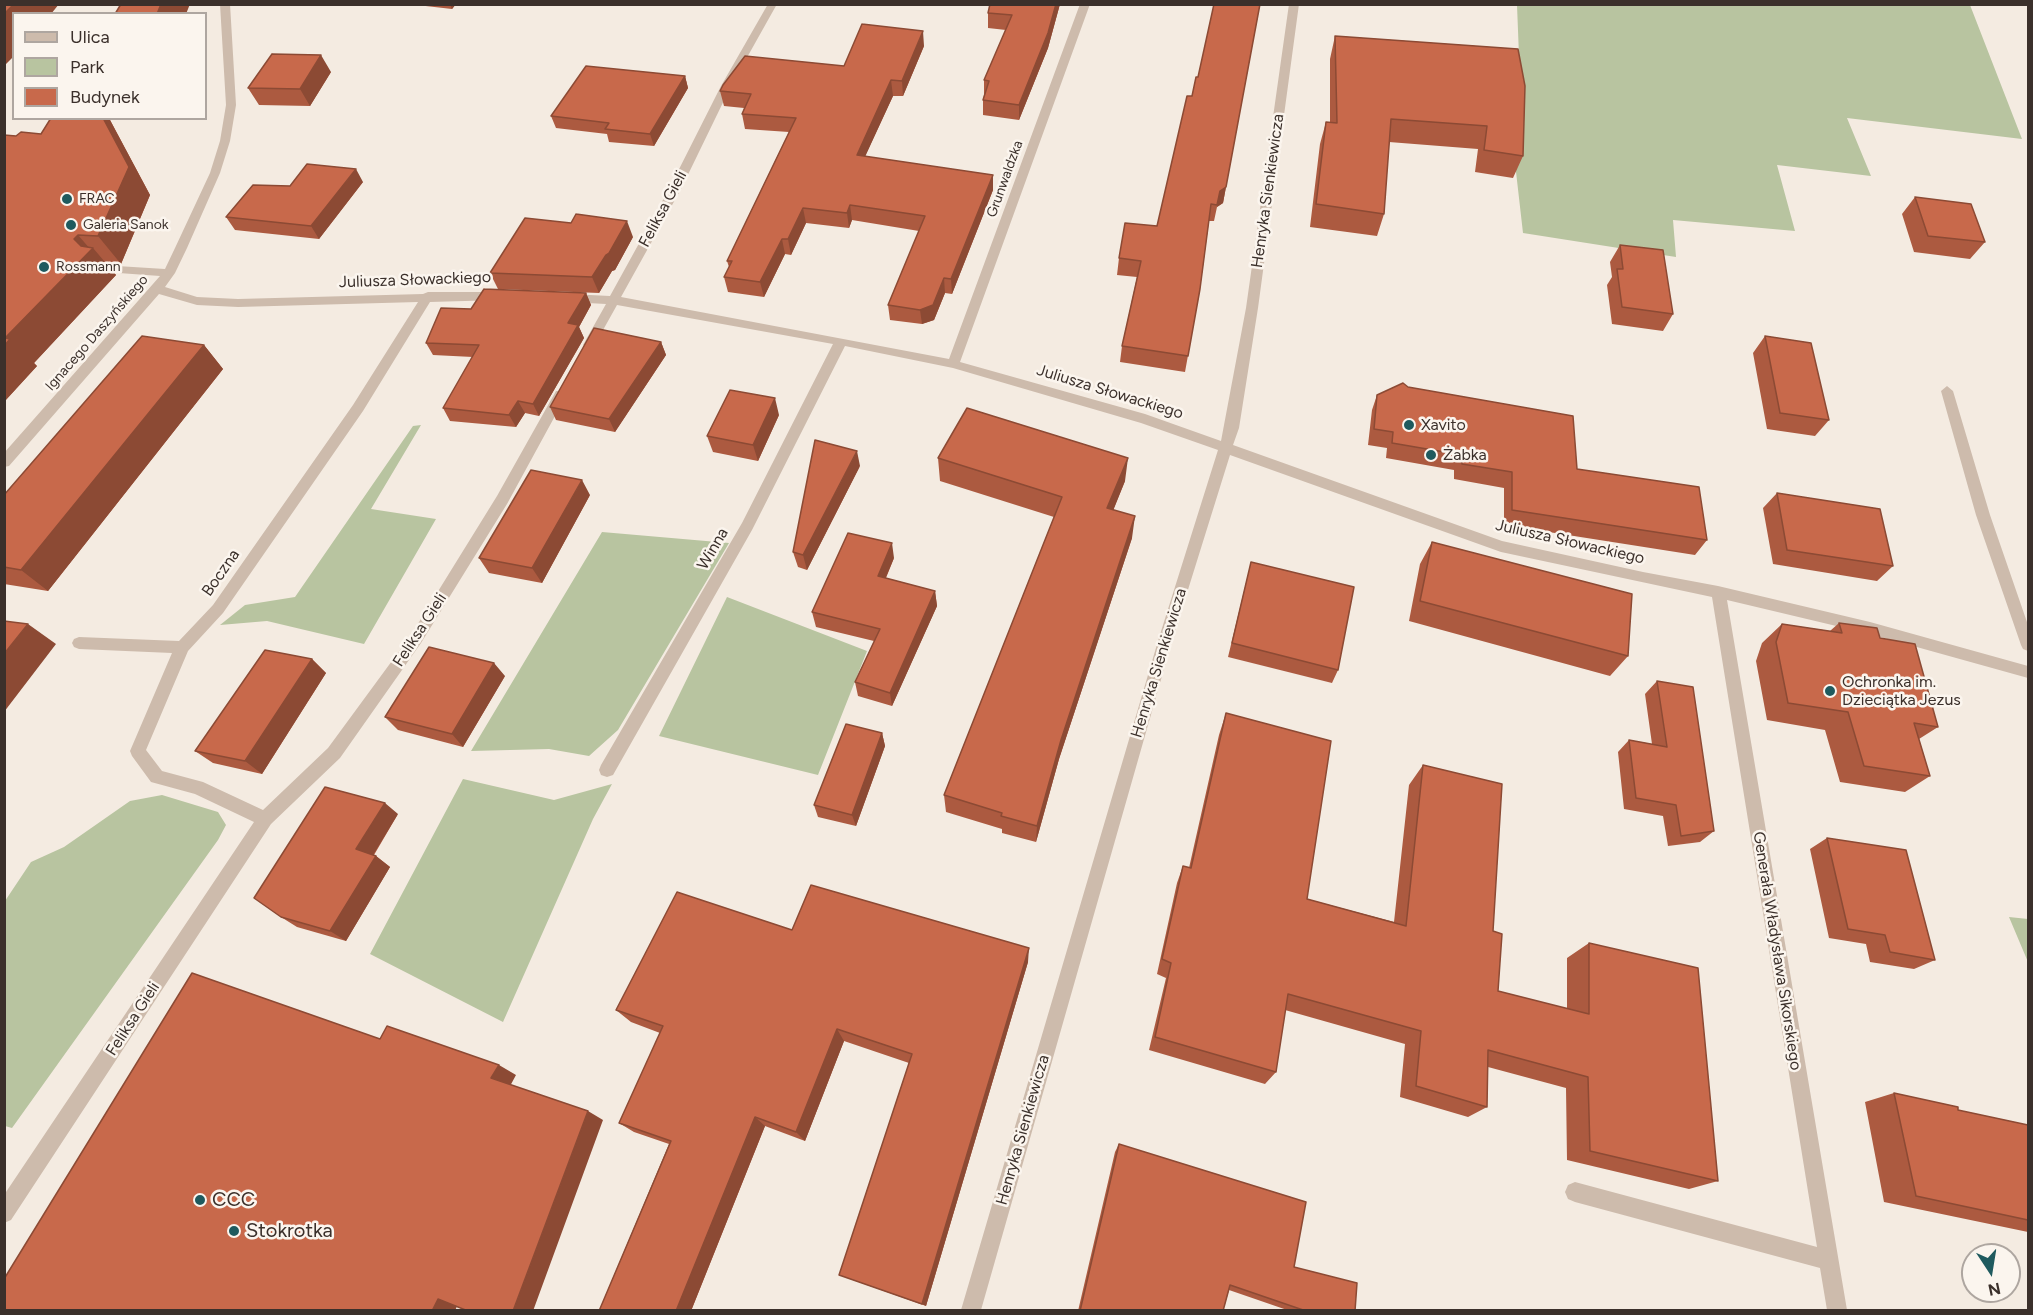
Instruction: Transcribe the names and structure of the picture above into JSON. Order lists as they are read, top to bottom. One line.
{"streets":{"street":["Grunwaldzka","Henryka Sienkiewicza","Feliksa Gieli","Juliusza Słowackiego","Ignacego Daszyńskiego","Winna","Boczna","Generała Władysława Sikorskiego"]},"crossings":[["Grunwaldzka","Juliusza Słowackiego"],["Henryka Sienkiewicza","Juliusza Słowackiego"],["Feliksa Gieli","Juliusza Słowackiego"],["Feliksa Gieli","Boczna"],["Juliusza Słowackiego","Ignacego Daszyńskiego"],["Juliusza Słowackiego","Winna"],["Juliusza Słowackiego","Boczna"],["Juliusza Słowackiego","Generała Władysława Sikorskiego"]],"places":["FRAC","Galeria Sanok","Rossmann","Xavito","Żabka","Ochronka im. Dzieciątka Jezus","CCC","Stokrotka"],"legend":["Ulica","Park","Budynek"],"north":"bottom"}
